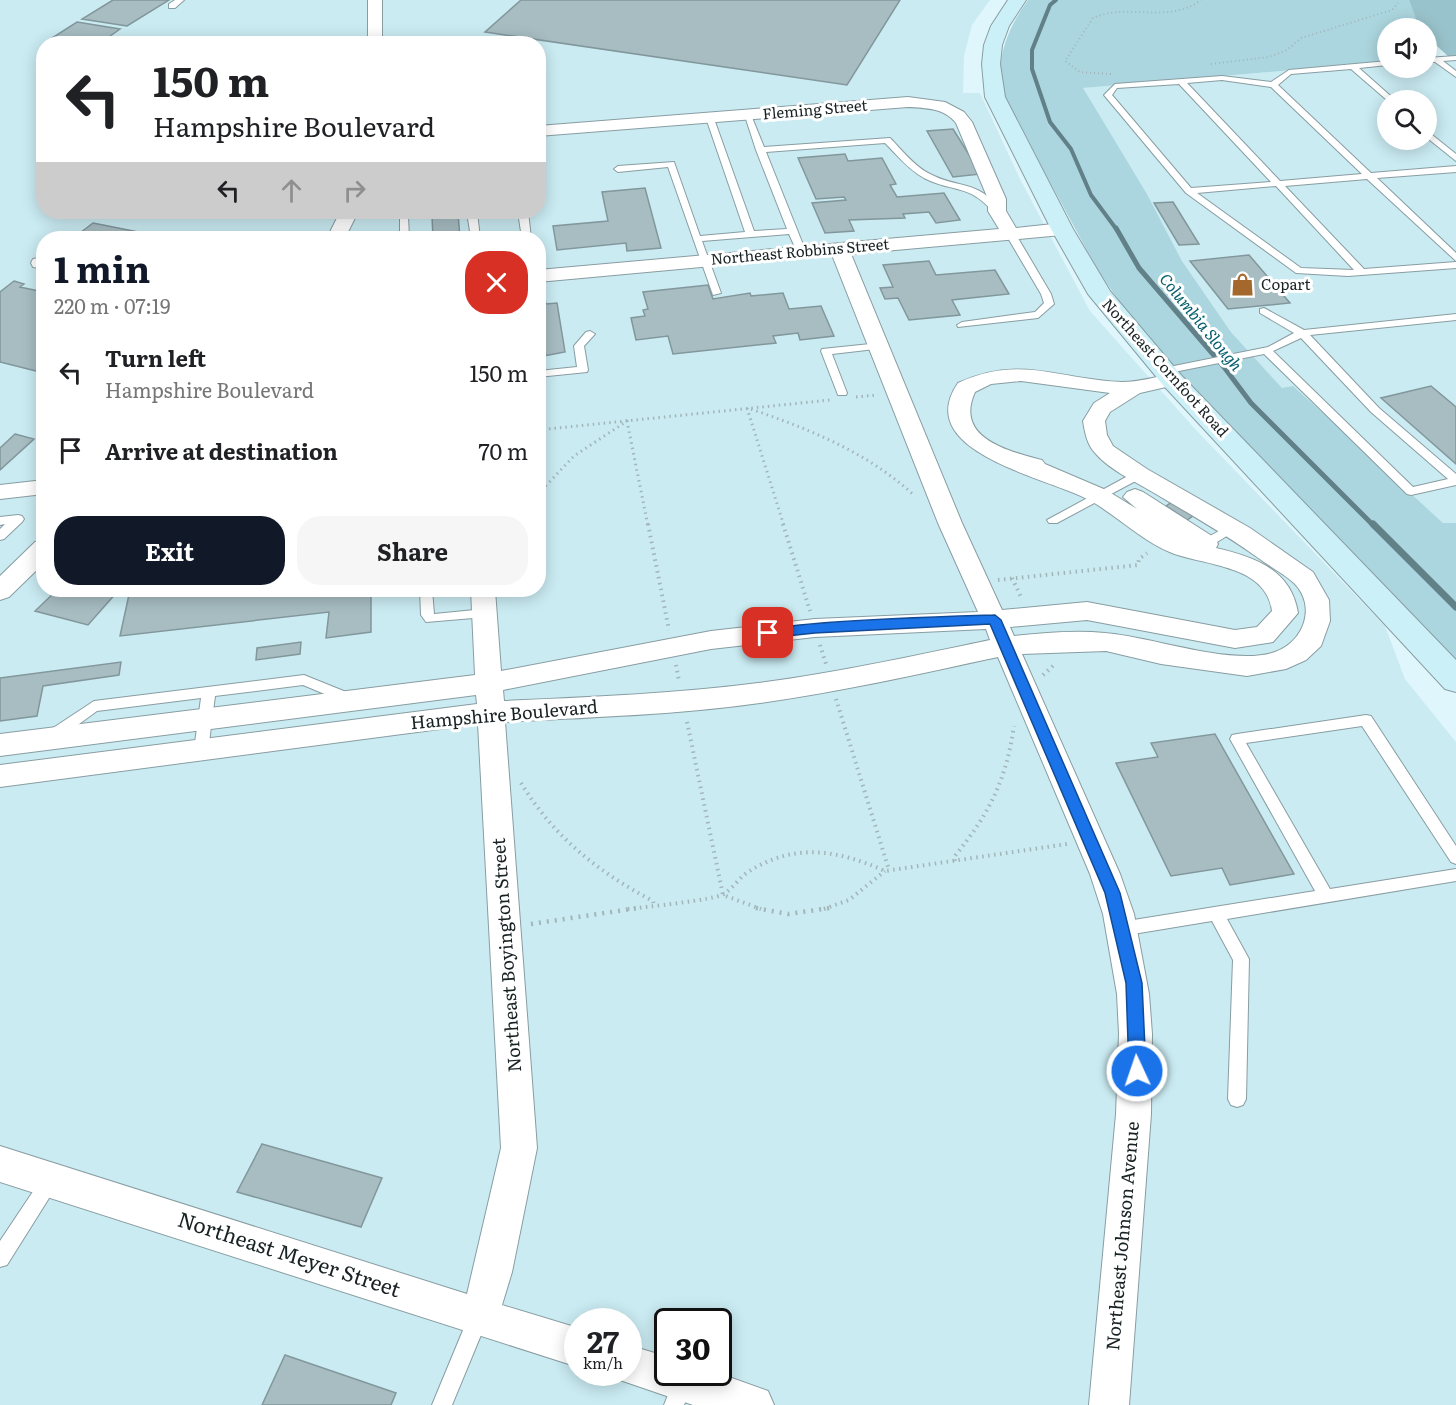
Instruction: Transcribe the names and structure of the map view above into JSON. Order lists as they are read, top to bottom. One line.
{"streets":{"street":["Fleming Street","Northeast Robbins Street","Northeast Cornfoot Road","Hampshire Boulevard","Northeast Boyington Street","Northeast Johnson Avenue","Northeast Meyer Street"]},"crossings":[["Fleming Street","Northeast Robbins Street"],["Northeast Robbins Street","Northeast Cornfoot Road"],["Northeast Robbins Street","Northeast Johnson Avenue"],["Hampshire Boulevard","Northeast Boyington Street"],["Hampshire Boulevard","Northeast Johnson Avenue"],["Northeast Boyington Street","Northeast Meyer Street"]],"water":["Columbia Slough"],"places":{"shop":["Copart"]},"page":{"turn":["150 m","Hampshire Boulevard"],"heading":["1 min","220 m · 07:19"],"list":[{"name":"Turn left","note":"Hampshire Boulevard","value":"150 m"},{"name":"Arrive at destination","value":"70 m"}],"buttons":["Exit","Share"],"speed":"27 km/h","limit":"30"}}
